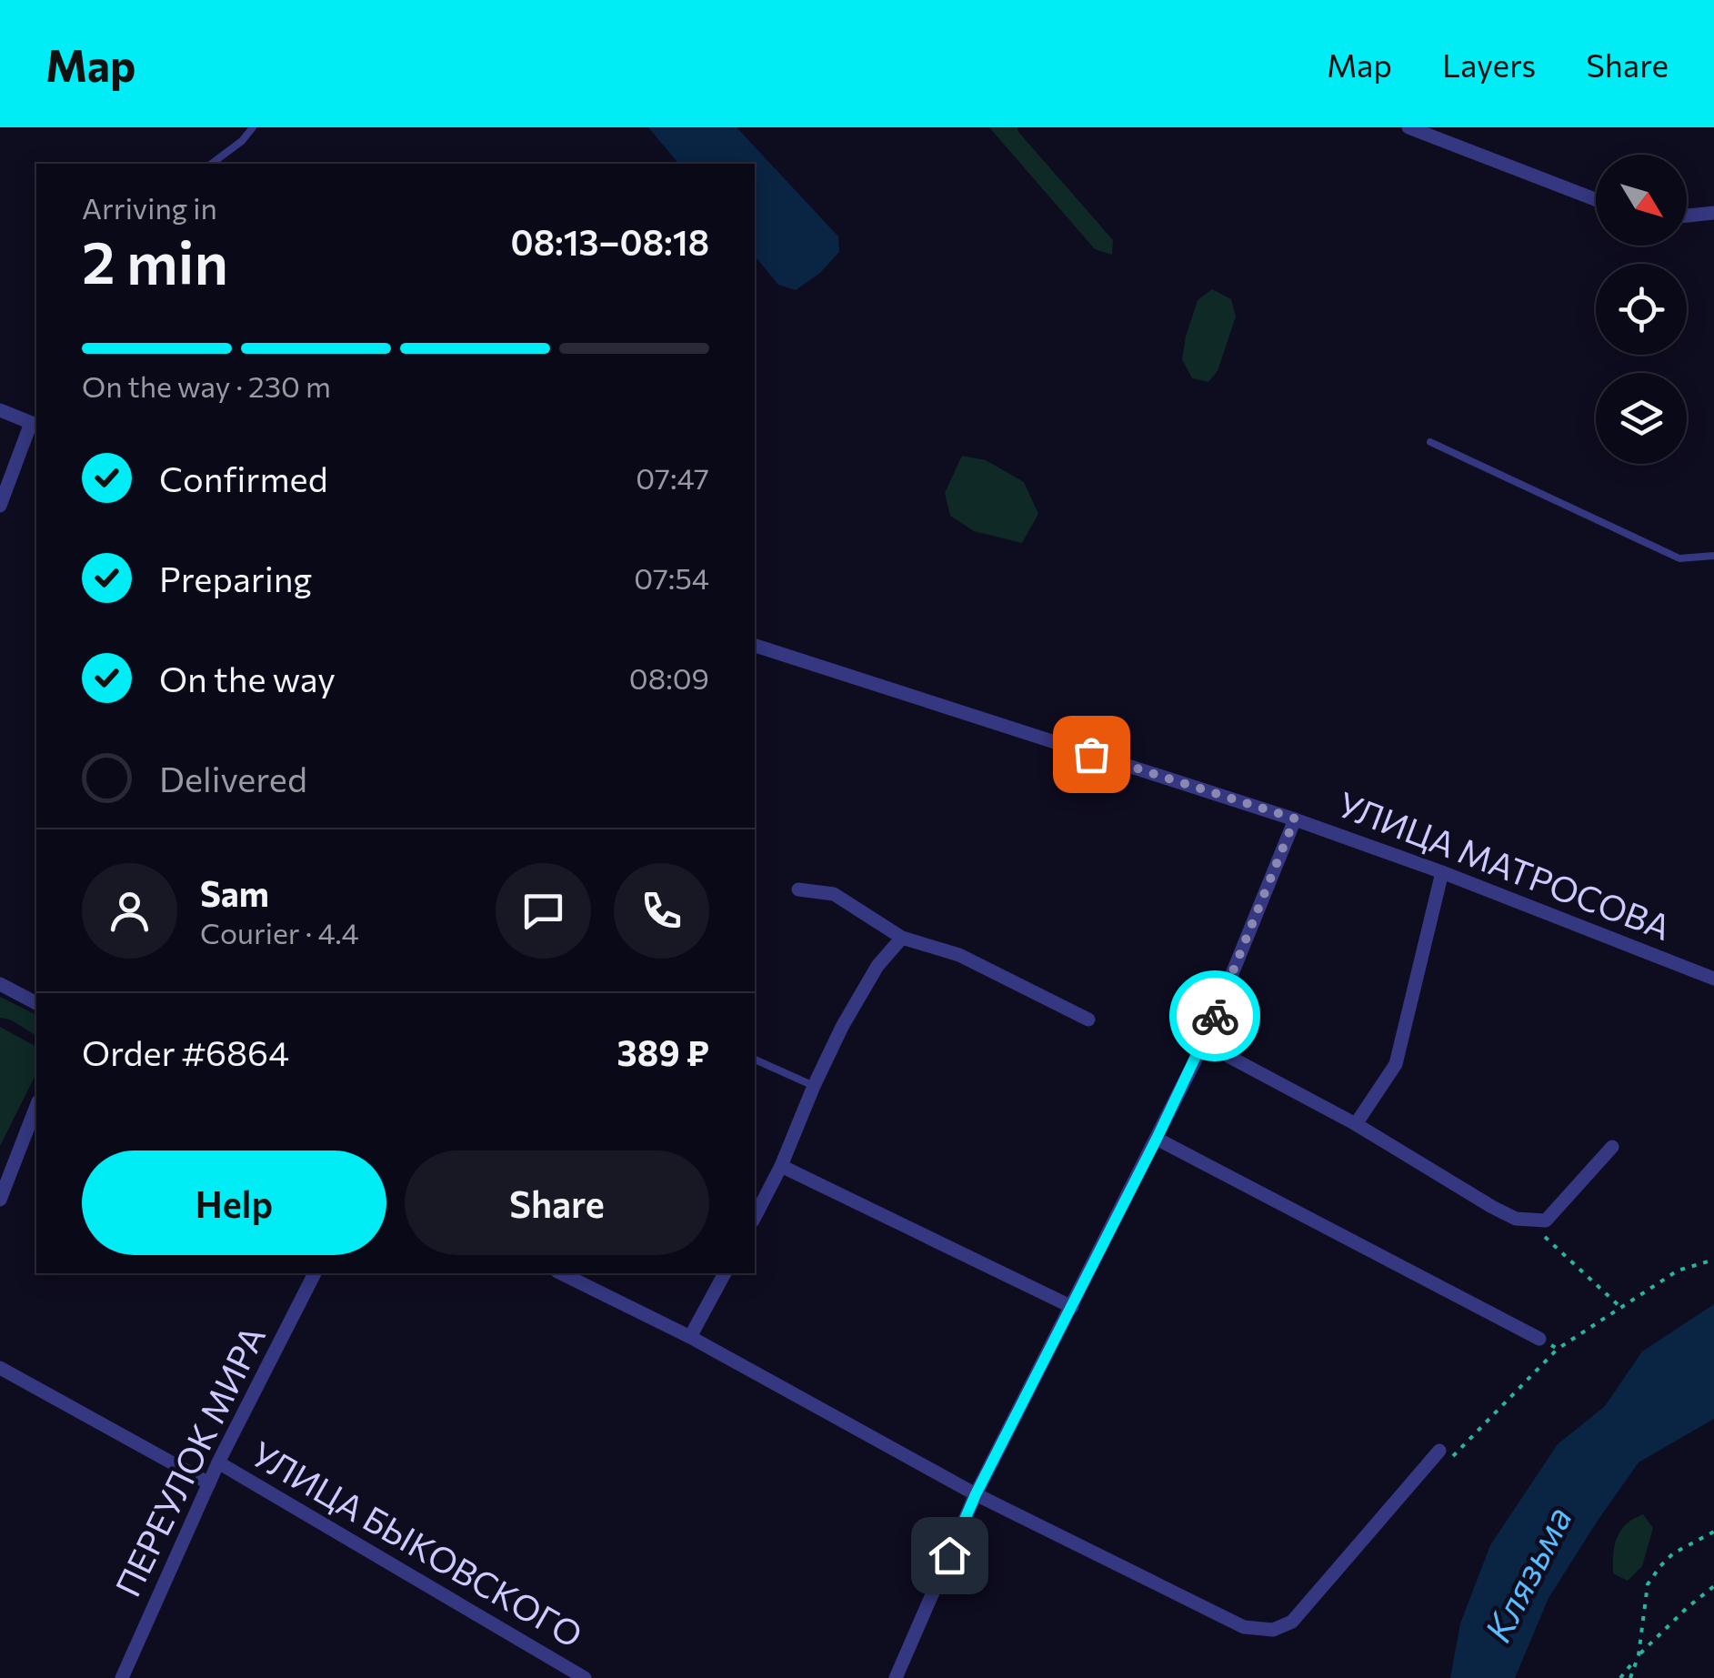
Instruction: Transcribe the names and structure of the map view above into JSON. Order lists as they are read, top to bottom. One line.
{"streets":{"street":["УЛИЦА МАТРОСОВА","ПЕРЕУЛОК МИРА","УЛИЦА БЫКОВСКОГО"]},"crossings":[["ПЕРЕУЛОК МИРА","УЛИЦА БЫКОВСКОГО"]],"water":["Клязьма"],"north":"bottom right","page":{"header":"Map","nav":["Map","Layers","Share"],"heading":["2 min","Arriving in","08:13–08:18"],"panel":["Sam","Courier · 4.4","Order #6864","389 ₽"],"bar":"On the way · 230 m","list":[["Confirmed","07:47"],["Preparing","07:54"],["On the way","08:09"],"Delivered"],"buttons":["Help","Share"]}}
